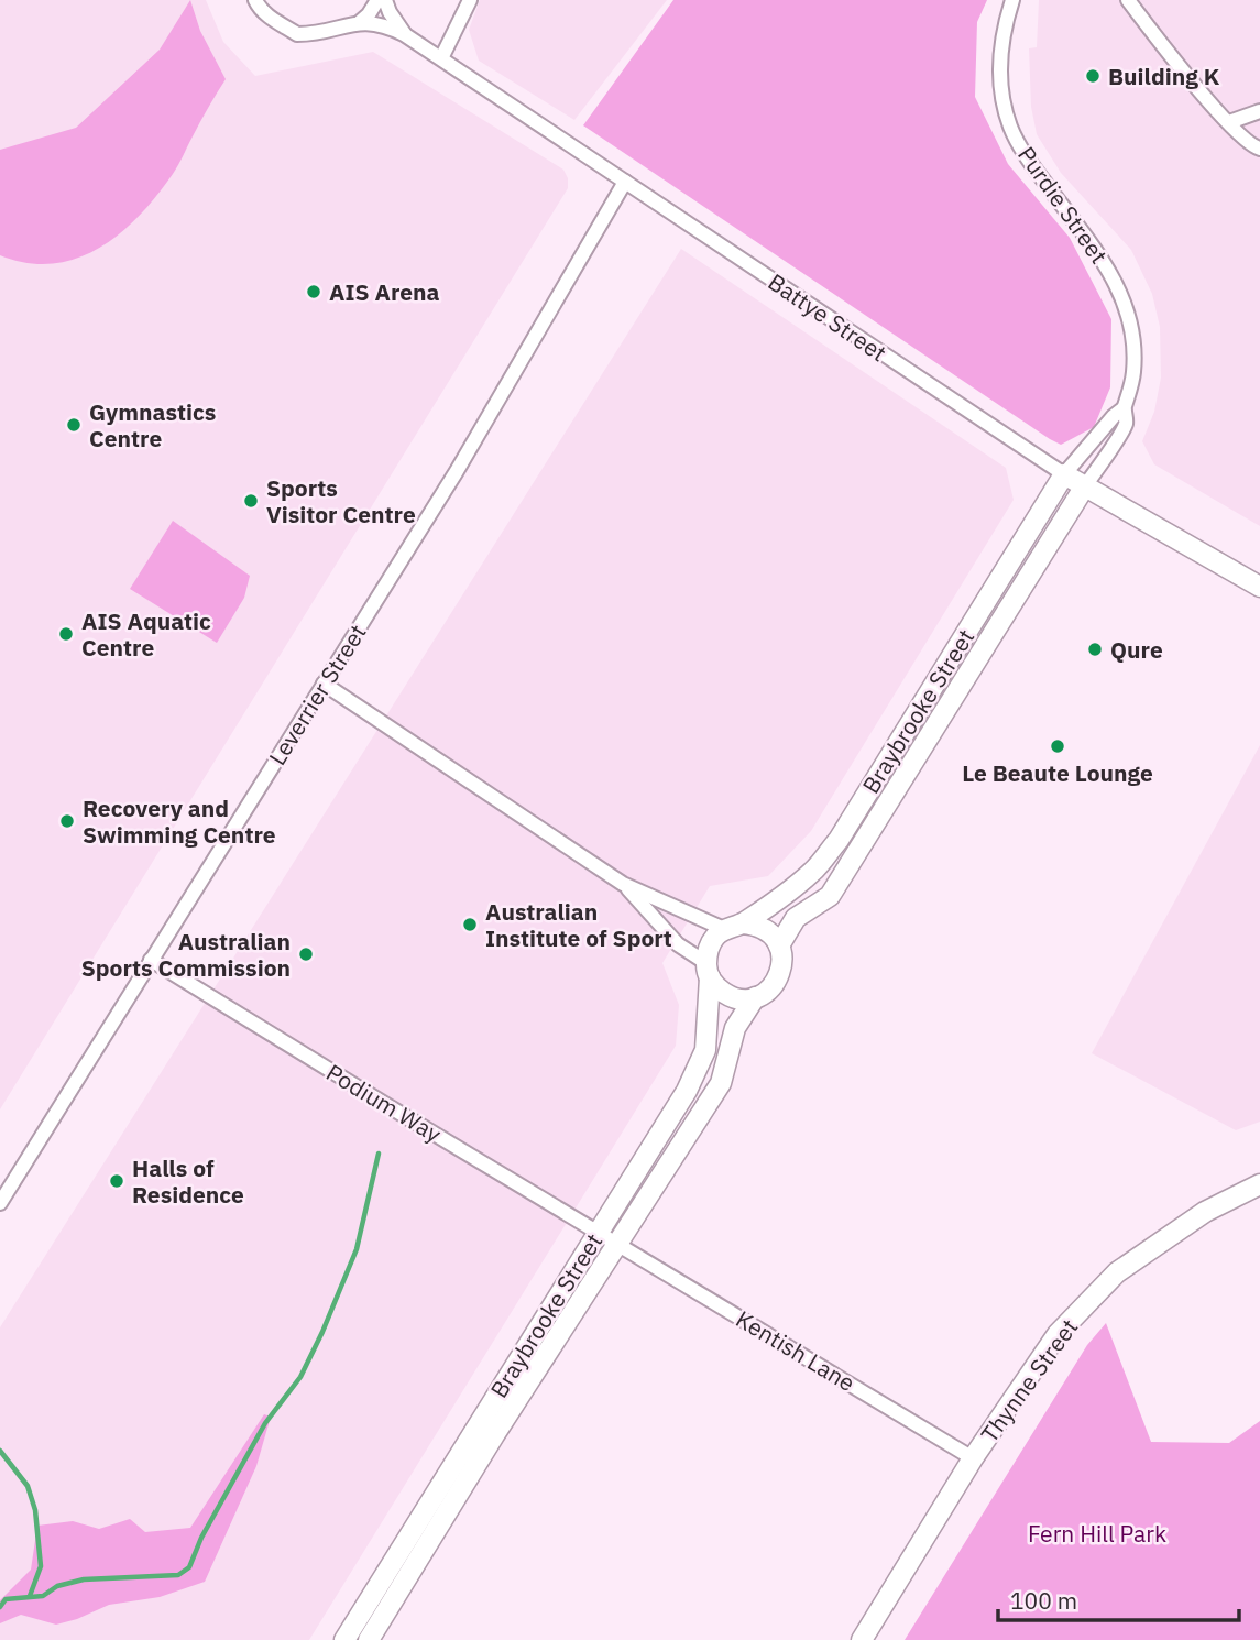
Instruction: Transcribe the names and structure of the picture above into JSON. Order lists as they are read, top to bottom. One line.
{"streets":{"street":["Purdie Street","Battye Street","Leverrier Street","Braybrooke Street","Podium Way","Kentish Lane","Thynne Street"]},"crossings":[["Purdie Street","Battye Street"],["Purdie Street","Braybrooke Street"],["Battye Street","Leverrier Street"],["Battye Street","Braybrooke Street"],["Leverrier Street","Podium Way"],["Braybrooke Street","Podium Way"],["Braybrooke Street","Kentish Lane"],["Podium Way","Kentish Lane"],["Kentish Lane","Thynne Street"]],"parks":["Fern Hill Park"],"places":["Building K","AIS Arena","Gymnastics Centre","Sports Visitor Centre","AIS Aquatic Centre","Qure","Le Beaute Lounge","Recovery and Swimming Centre","Australian Institute of Sport","Australian Sports Commission","Halls of Residence"],"scale_bar":"100 m"}
